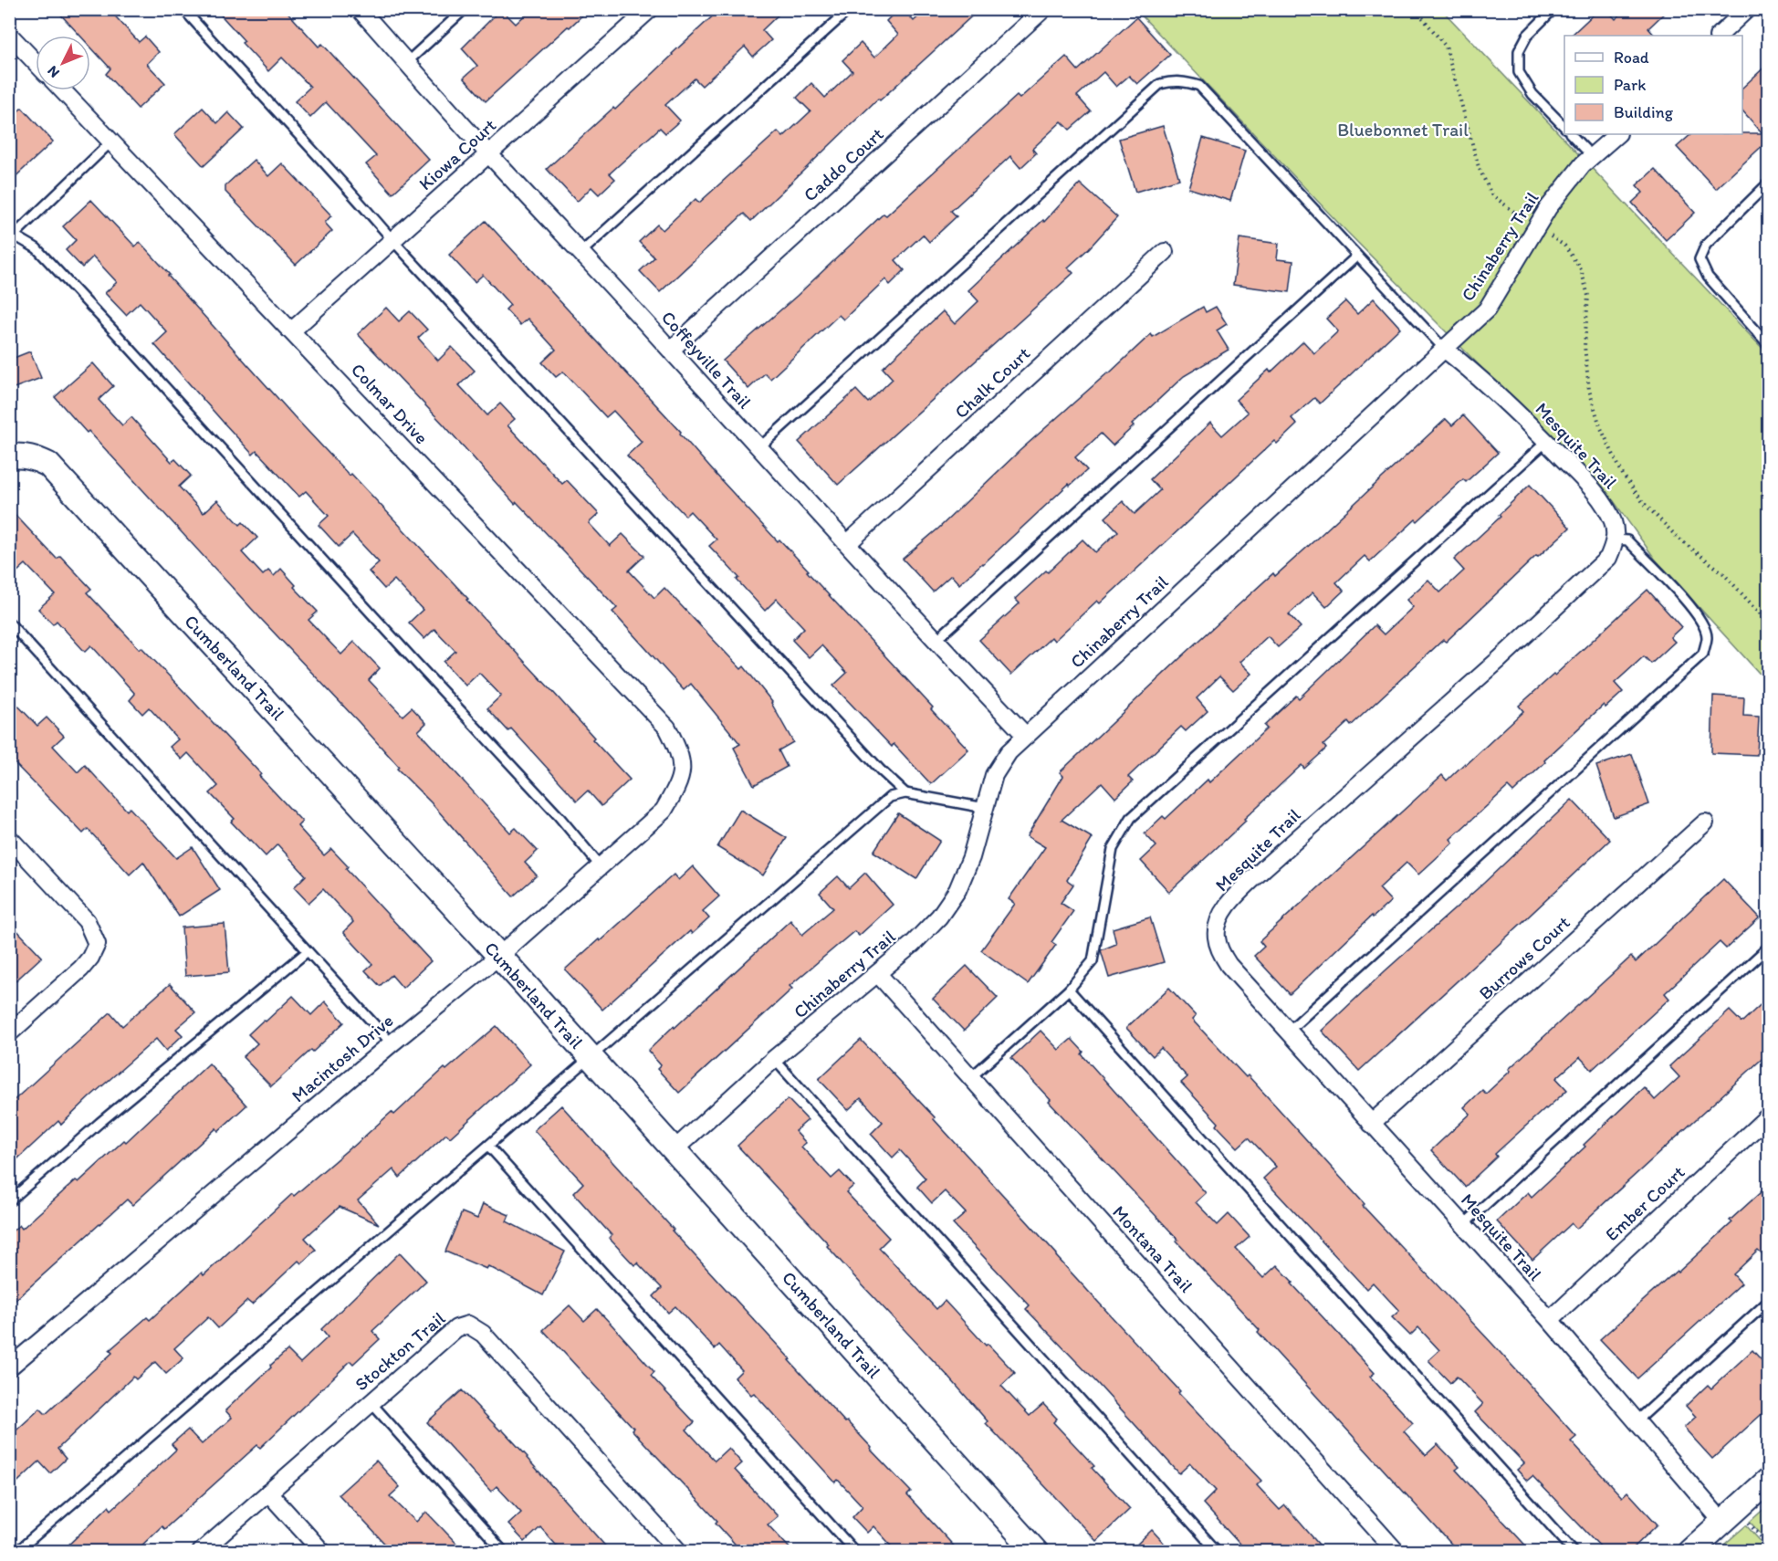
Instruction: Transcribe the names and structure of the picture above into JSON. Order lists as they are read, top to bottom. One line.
{"streets":{"street":["Kiowa Court","Caddo Court","Chinaberry Trail","Coffeyville Trail","Chalk Court","Colmar Drive","Mesquite Trail","Cumberland Trail","Burrows Court","Macintosh Drive","Ember Court","Montana Trail","Stockton Trail"]},"crossings":[["Kiowa Court","Coffeyville Trail"],["Kiowa Court","Colmar Drive"],["Caddo Court","Coffeyville Trail"],["Chinaberry Trail","Coffeyville Trail"],["Chinaberry Trail","Mesquite Trail"],["Chinaberry Trail","Cumberland Trail"],["Chinaberry Trail","Montana Trail"],["Coffeyville Trail","Chalk Court"],["Colmar Drive","Macintosh Drive"],["Mesquite Trail","Burrows Court"],["Mesquite Trail","Ember Court"],["Cumberland Trail","Macintosh Drive"]],"parks":["Bluebonnet Trail"],"legend":["Road","Park","Building"],"north":"bottom left"}
